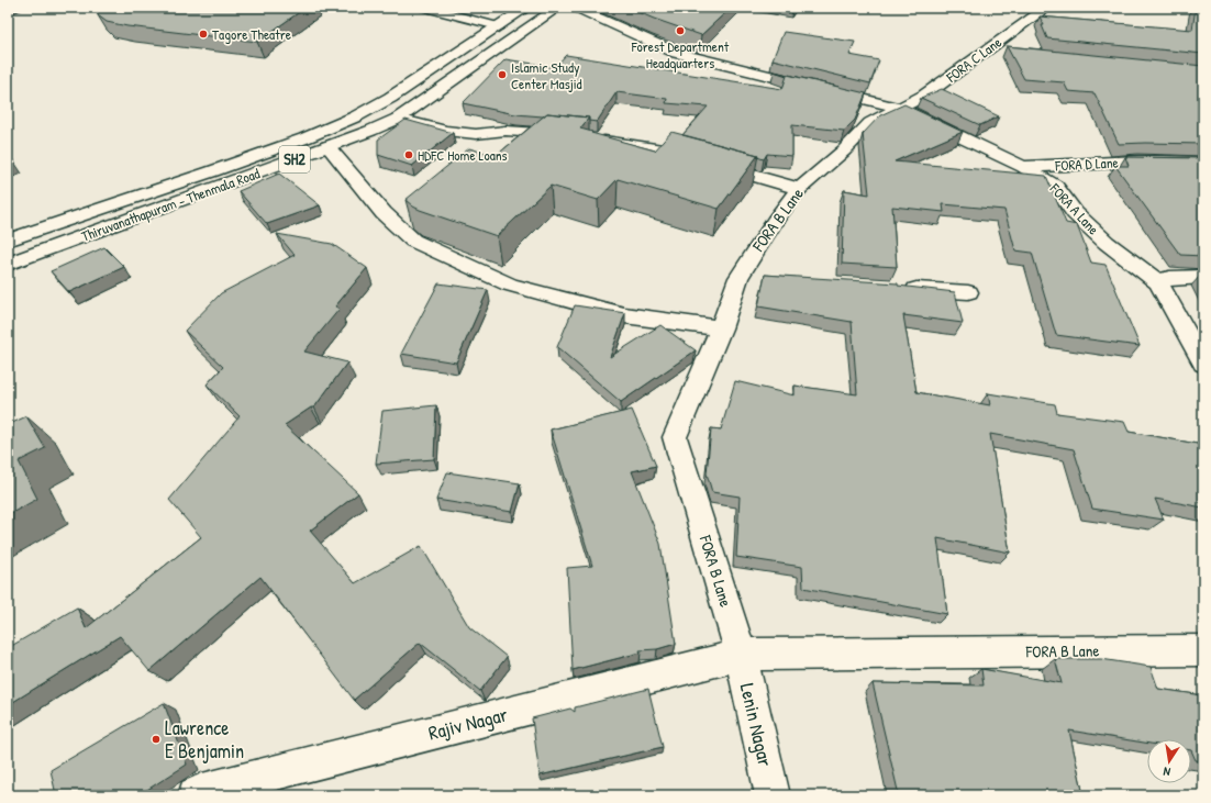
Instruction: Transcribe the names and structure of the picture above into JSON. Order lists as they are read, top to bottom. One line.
{"streets":{"street":["FORA C Lane","SH2","FORA D Lane","Thiruvanathapuram - Thenmala Road","FORA A Lane","FORA B Lane","Rajiv Nagar","Lenin Nagar"]},"crossings":[["FORA C Lane","FORA A Lane"],["FORA C Lane","FORA B Lane"],["FORA D Lane","FORA A Lane"],["FORA A Lane","FORA B Lane"],["FORA B Lane","Rajiv Nagar"],["FORA B Lane","Lenin Nagar"],["Rajiv Nagar","Lenin Nagar"]],"places":["Forest Department Headquarters","Tagore Theatre","Islamic Study Center Masjid","HDFC Home Loans","Lawrence E Benjamin"],"north":"bottom"}
